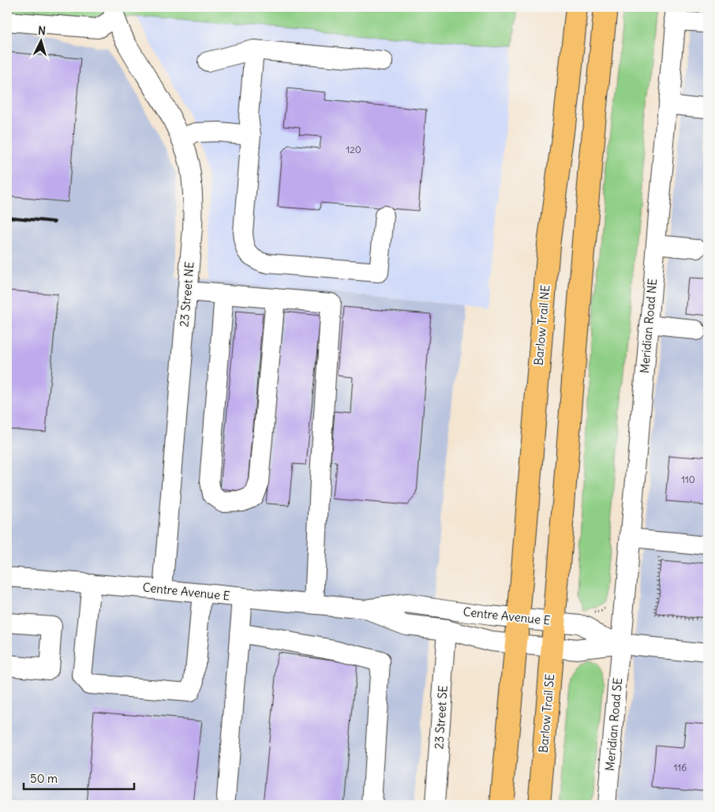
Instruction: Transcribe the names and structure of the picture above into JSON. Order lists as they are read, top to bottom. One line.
{"streets":{"main road":["Barlow Trail NE","Barlow Trail SE"],"street":["23 Street NE","Meridian Road NE","Centre Avenue E","23 Street SE","Meridian Road SE"]},"crossings":[["23 Street NE","Centre Avenue E"],["Barlow Trail NE","Centre Avenue E"],["Meridian Road NE","Centre Avenue E"],["Meridian Road NE","Meridian Road SE"],["Centre Avenue E","Barlow Trail SE"],["Centre Avenue E","23 Street SE"],["Centre Avenue E","Meridian Road SE"]],"house_numbers":["120","110","116"],"scale_bar":"50 m","north":"top"}
